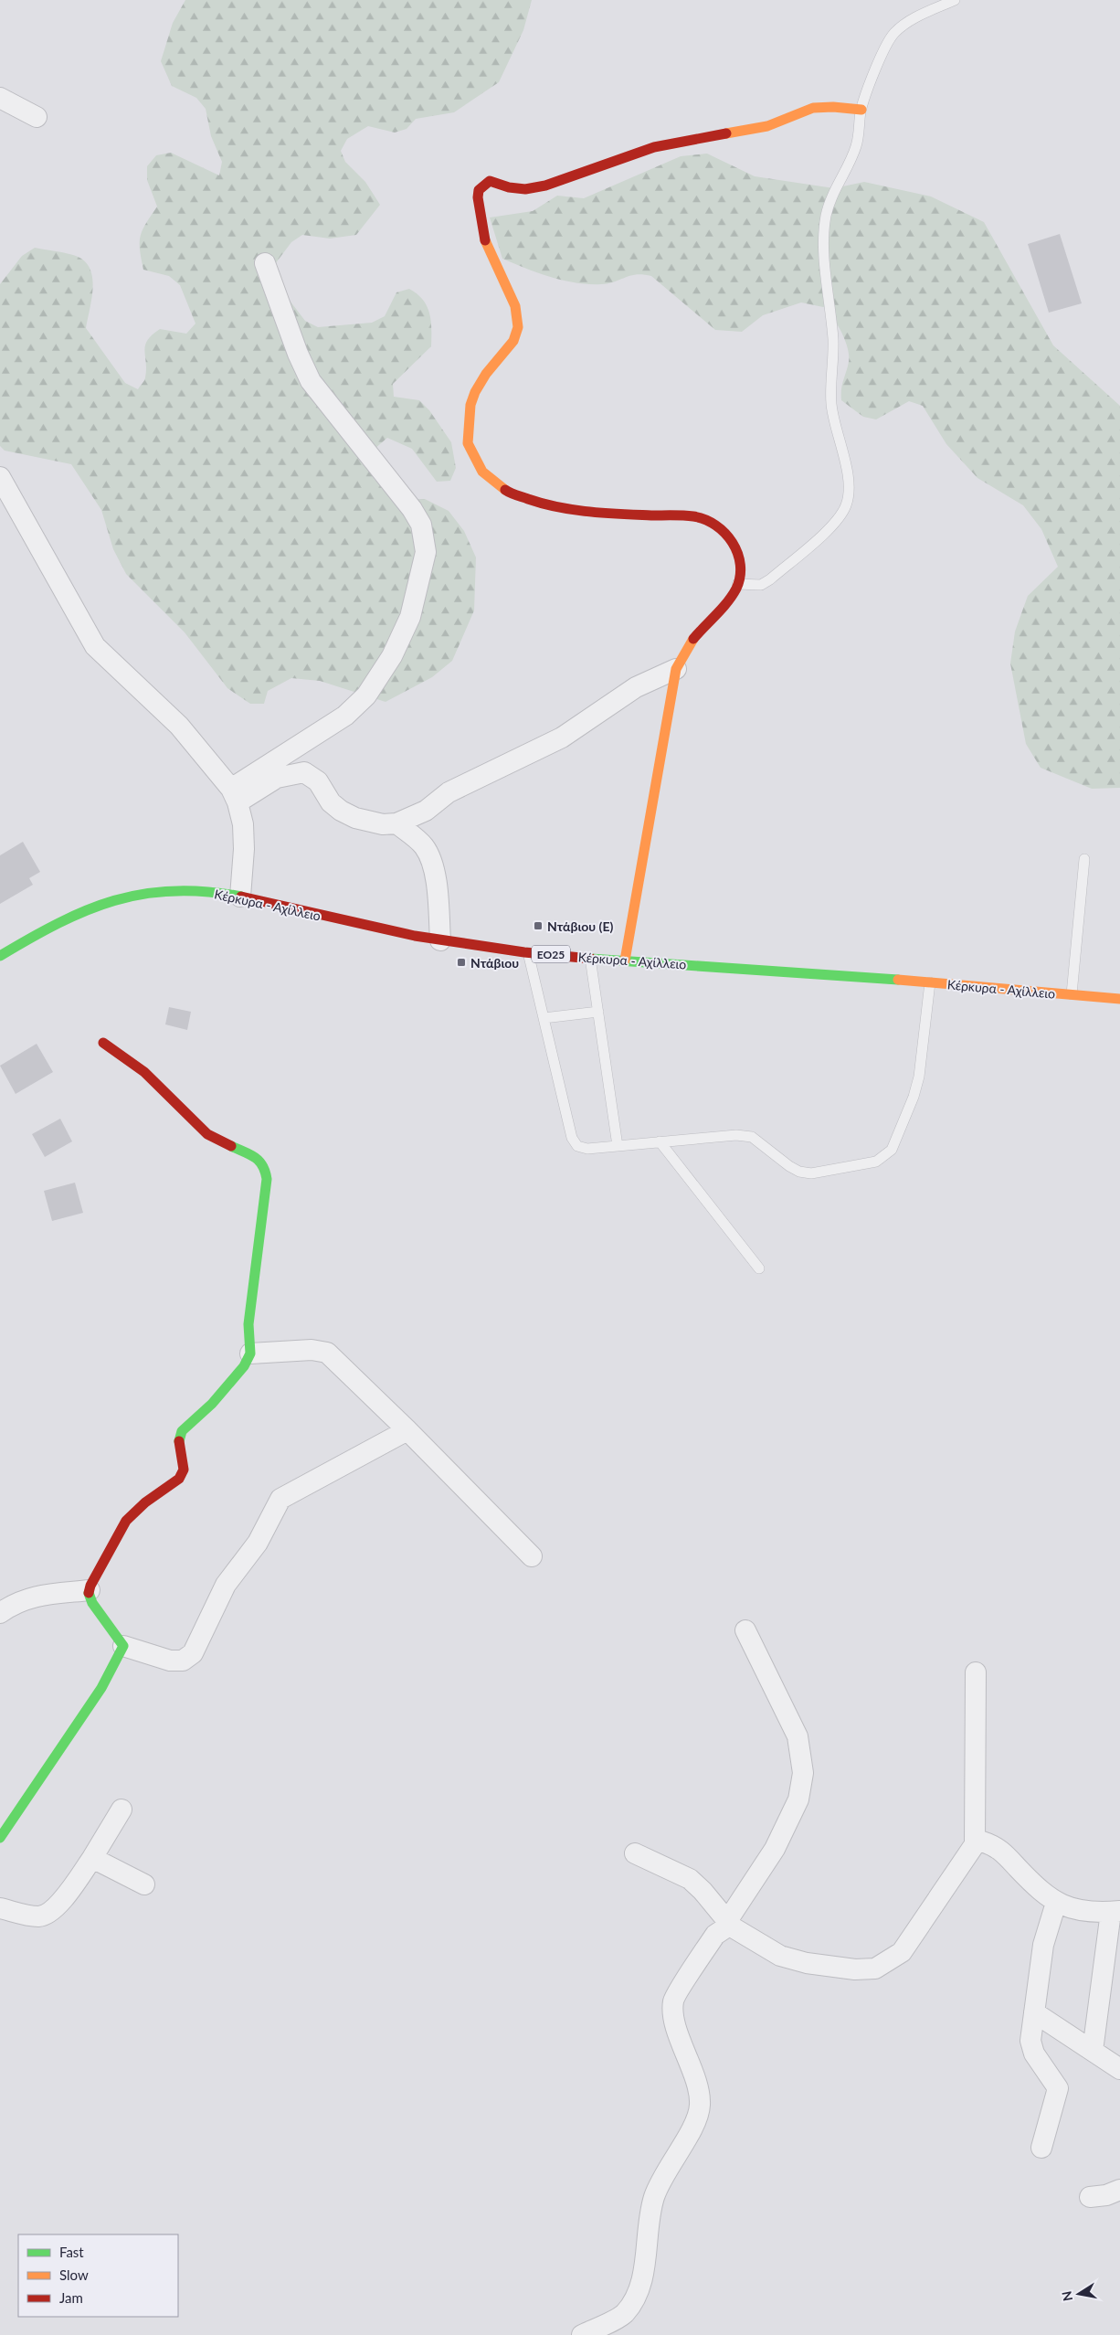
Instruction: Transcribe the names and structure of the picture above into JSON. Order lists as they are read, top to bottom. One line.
{"streets":{"street":["Κέρκυρα - Αχίλλειο","ΕΟ25"]},"places":{"transit":["Ντάβιου (E)","Ντάβιου"]},"legend":["Fast","Slow","Jam"],"north":"left"}
